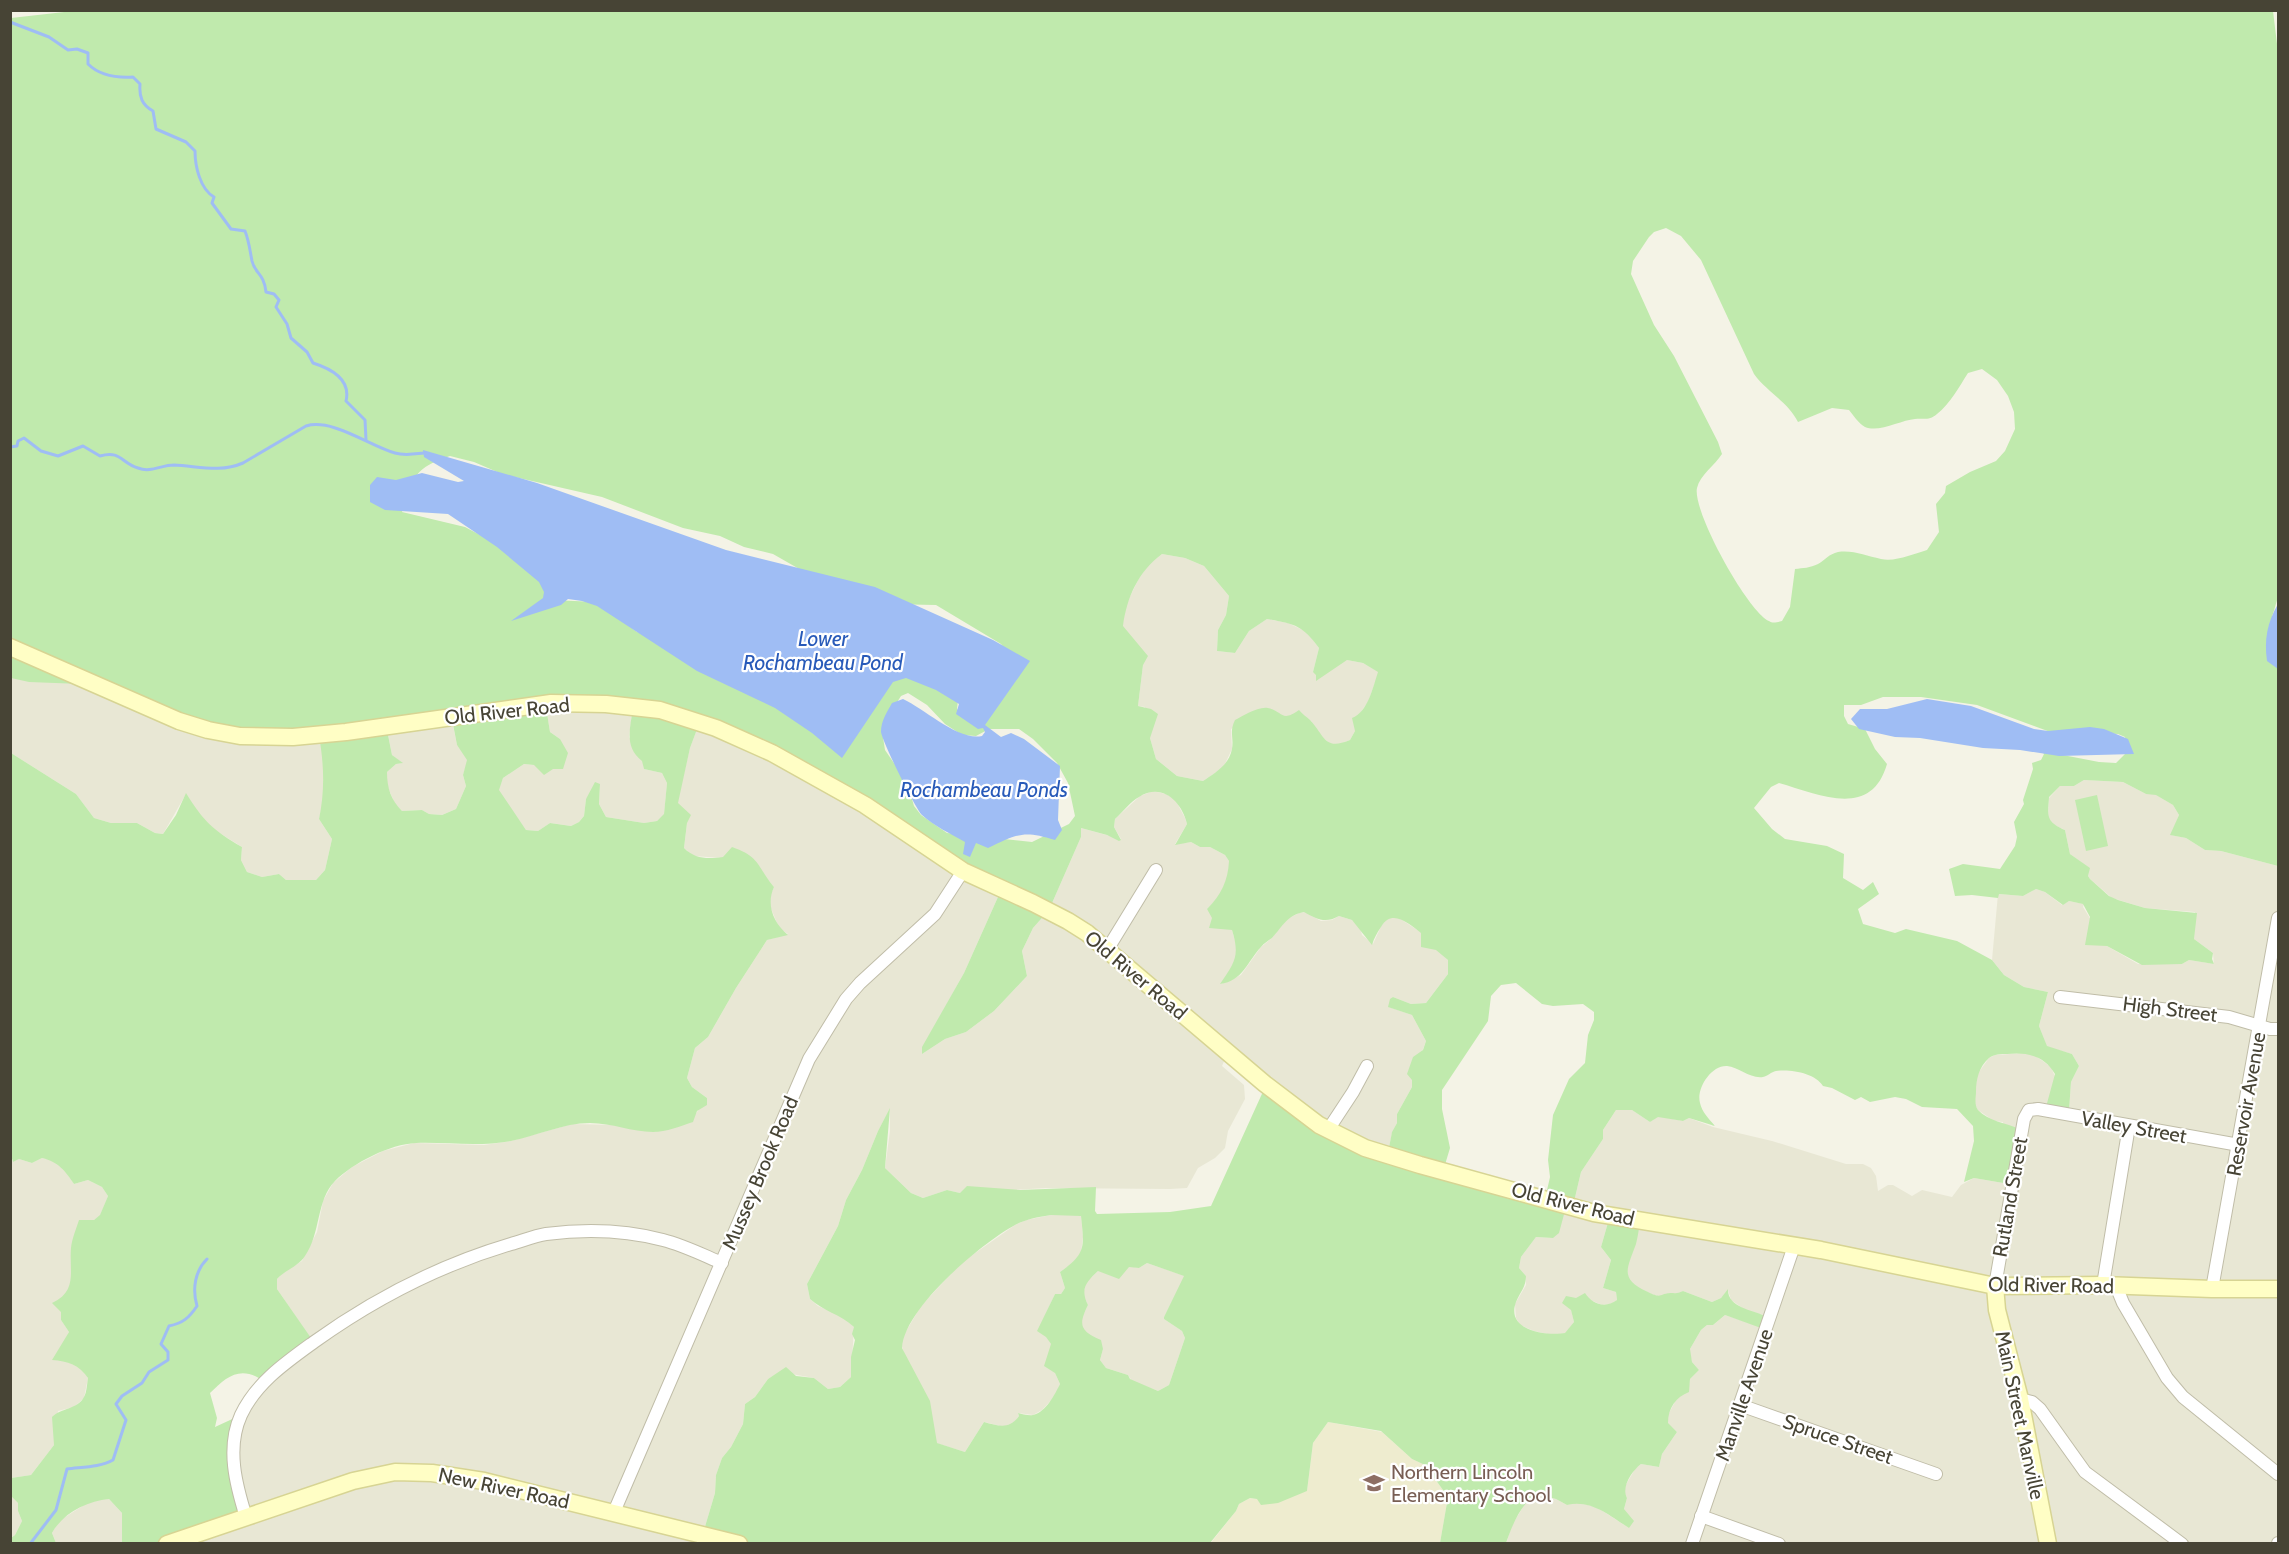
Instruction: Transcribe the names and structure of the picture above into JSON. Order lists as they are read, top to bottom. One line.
{"streets":{"main road":["Old River Road","Main Street Manville","New River Road"],"street":["High Street","Reservoir Avenue","Valley Street","Mussey Brook Road","Rutland Street","Manville Avenue","Spruce Street"]},"crossings":[["Old River Road","Reservoir Avenue"],["Old River Road","Mussey Brook Road"],["Old River Road","Rutland Street"],["Old River Road","Manville Avenue"],["Old River Road","Main Street Manville"],["High Street","Reservoir Avenue"],["Reservoir Avenue","Valley Street"],["Valley Street","Rutland Street"],["Mussey Brook Road","New River Road"],["Rutland Street","Main Street Manville"],["Manville Avenue","Spruce Street"]],"water":["Lower Rochambeau Pond","Rochambeau Ponds"],"places":{"school or university":["Northern Lincoln Elementary School"]}}
